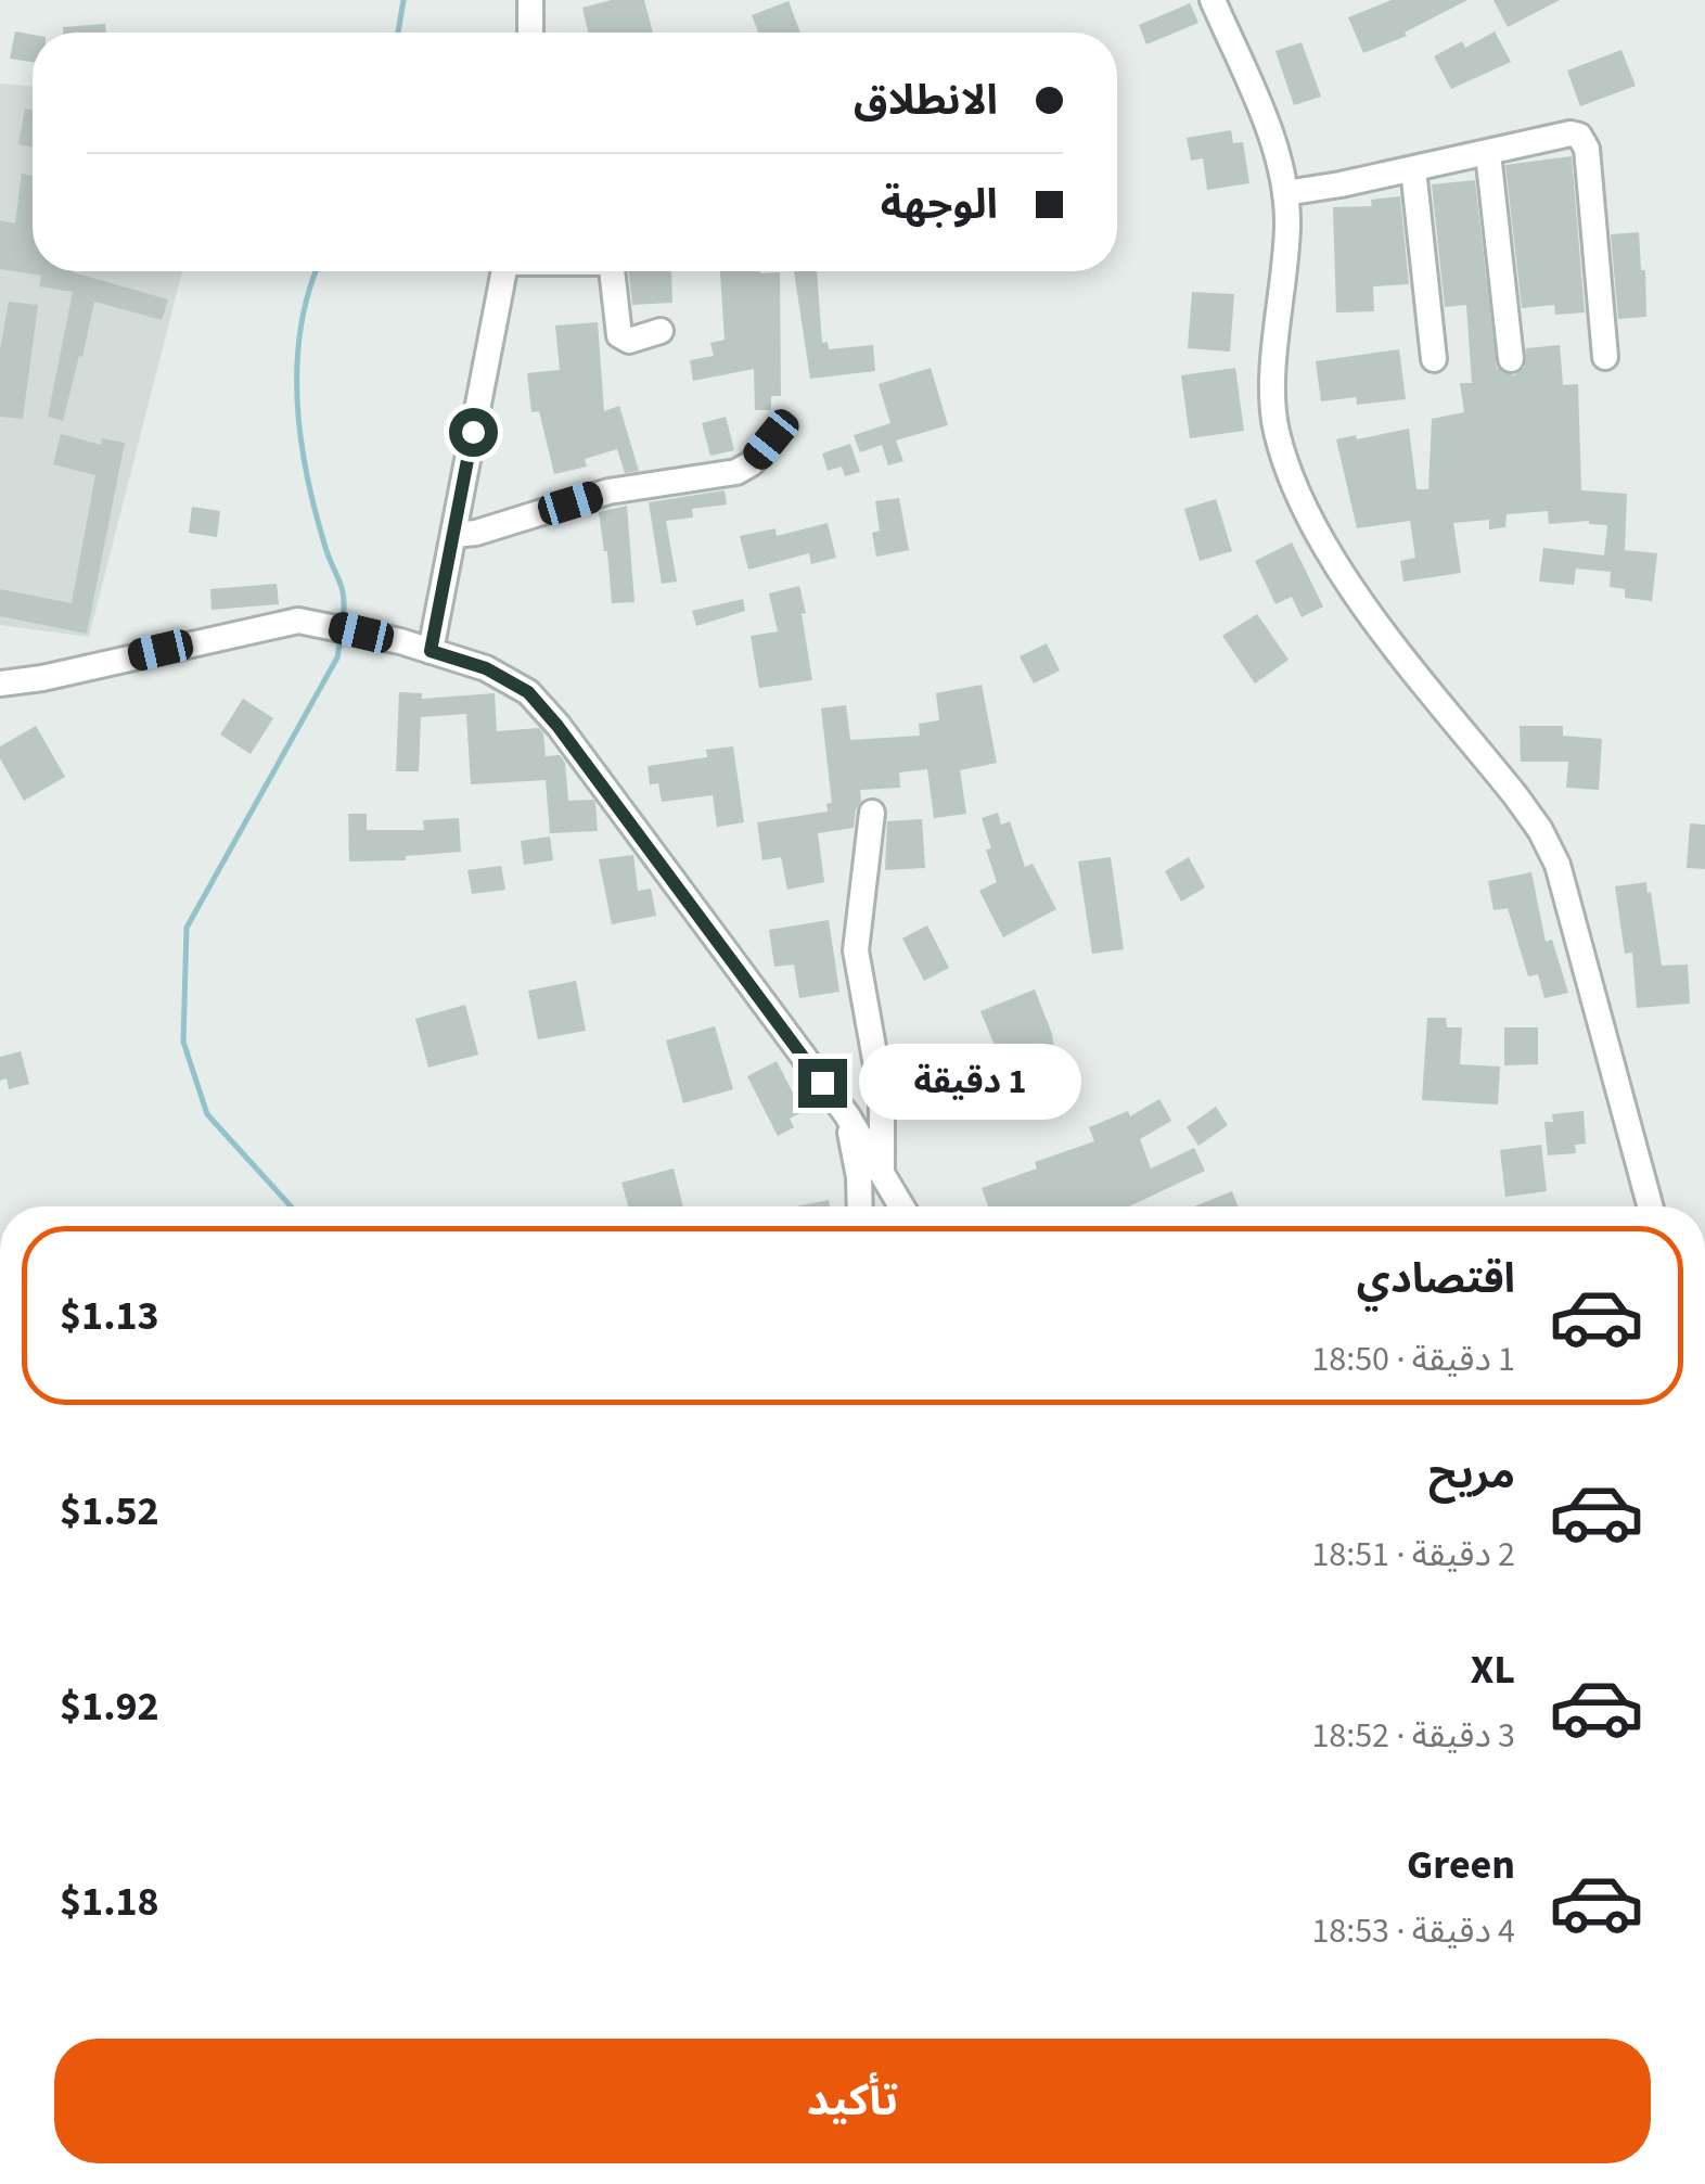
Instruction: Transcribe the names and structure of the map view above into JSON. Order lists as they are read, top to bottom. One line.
{"page":{"banner":["الانطلاق","الوجهة"],"bubble":"1 دقيقة","list":[{"name":"اقتصادي","note":"1 دقيقة · 18:50","value":"$1.13"},{"name":"مريح","note":"2 دقيقة · 18:51","value":"$1.52"},{"name":"XL","note":"3 دقيقة · 18:52","value":"$1.92"},{"name":"Green","note":"4 دقيقة · 18:53","value":"$1.18"}],"buttons":"تأكيد"}}
